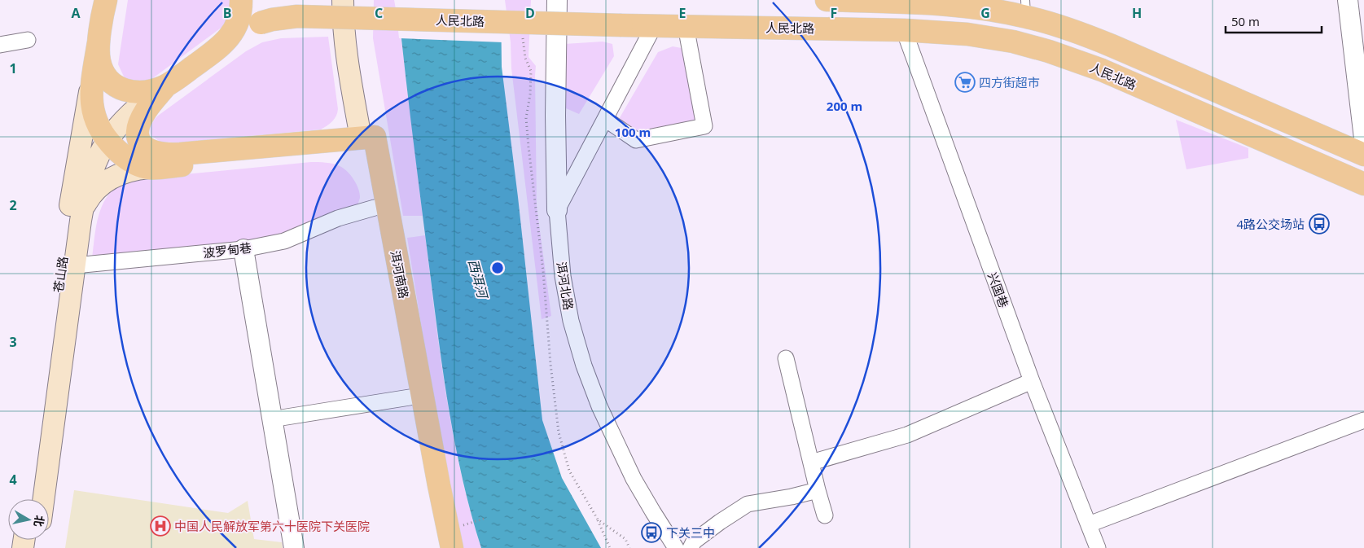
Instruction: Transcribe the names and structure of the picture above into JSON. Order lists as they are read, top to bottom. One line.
{"streets":{"main road":["人民北路","苍山路","洱河南路"],"street":["波罗甸巷","洱河北路","兴国巷"]},"crossings":[["人民北路","兴国巷"],["波罗甸巷","苍山路"],["波罗甸巷","洱河南路"]],"water":["西洱河"],"places":{"supermarket":["四方街超市"],"bus stop":["4路公交场站","下关三中"],"hospital":["中国人民解放军第六十医院下关医院"]},"scale_bar":"50 m","north":"right","grid":{"columns":["A","B","C","D","E","F","G","H"],"rows":["1","2","3","4"]},"rings":["200 m","100 m"]}
